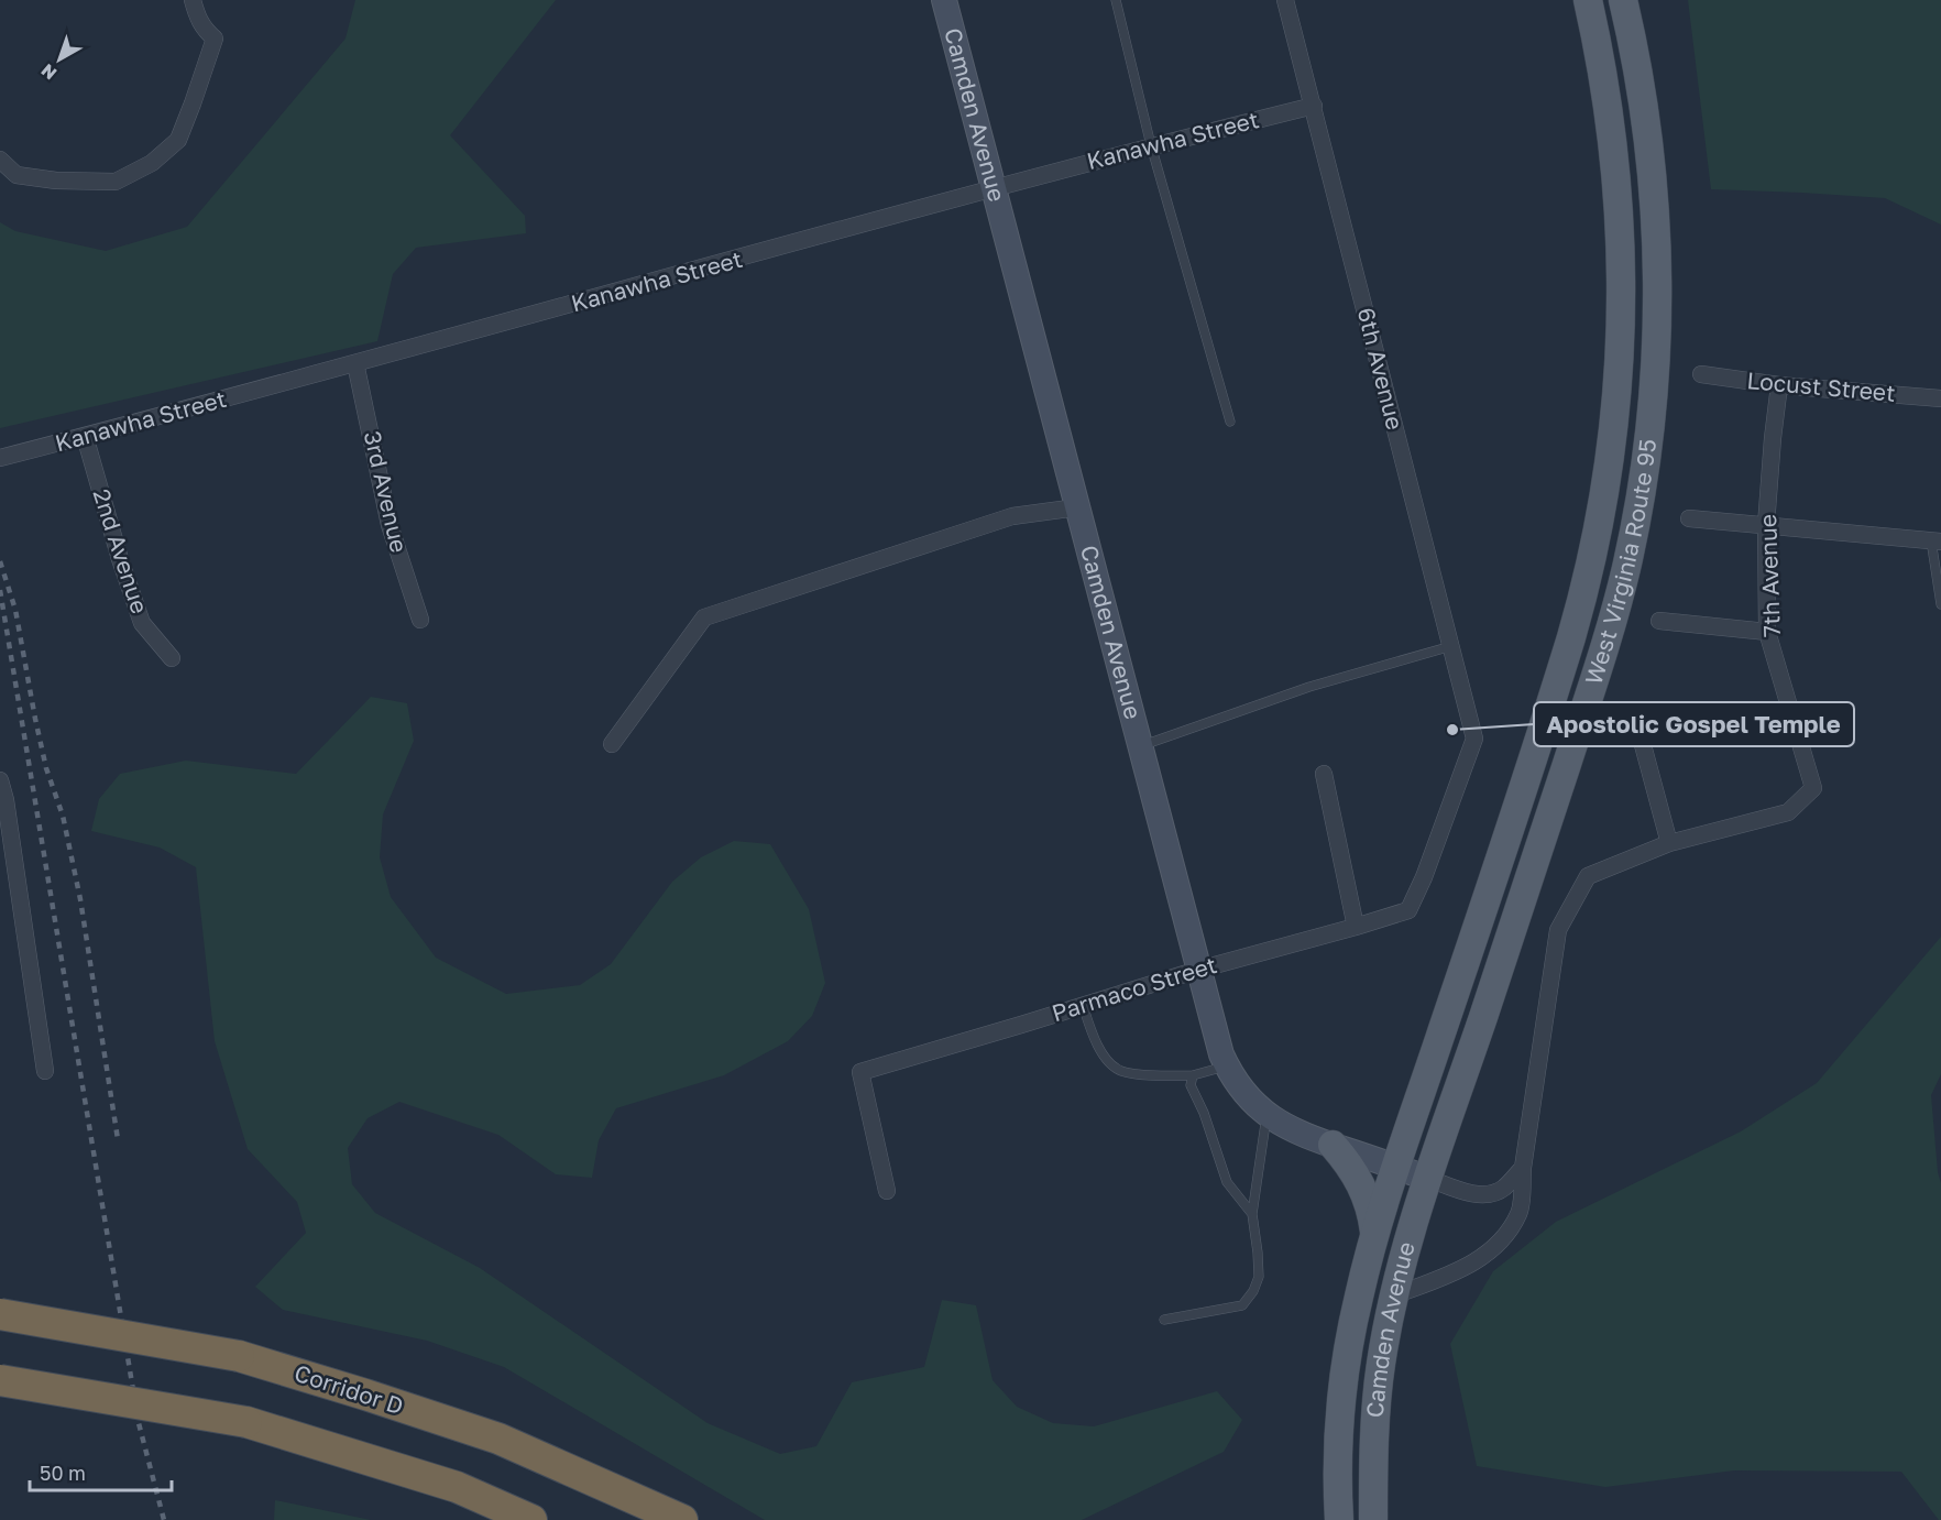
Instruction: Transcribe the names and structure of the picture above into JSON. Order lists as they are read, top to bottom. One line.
{"streets":{"highway":["Corridor D"],"main road":["Camden Avenue","West Virginia Route 95"],"street":["Kanawha Street","6th Avenue","Locust Street","3rd Avenue","2nd Avenue","7th Avenue","Parmaco Street"]},"crossings":[["Camden Avenue","Kanawha Street"],["Camden Avenue","West Virginia Route 95"],["Camden Avenue","Parmaco Street"],["Kanawha Street","6th Avenue"],["Kanawha Street","3rd Avenue"],["Kanawha Street","2nd Avenue"],["6th Avenue","Parmaco Street"],["Locust Street","7th Avenue"]],"places":["Apostolic Gospel Temple"],"scale_bar":"50 m","north":"bottom left"}
